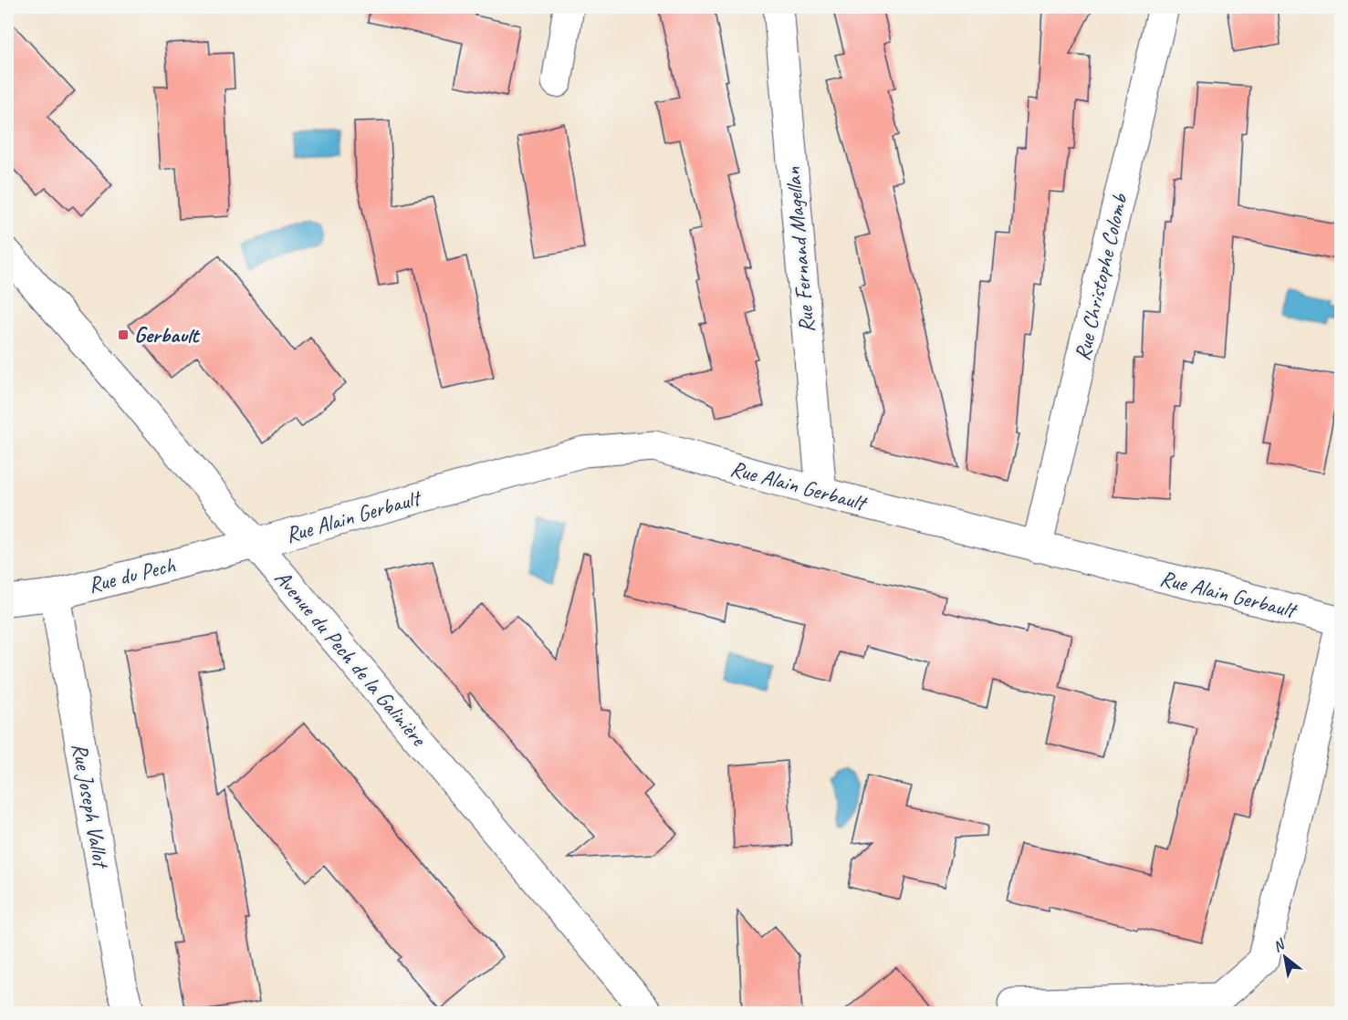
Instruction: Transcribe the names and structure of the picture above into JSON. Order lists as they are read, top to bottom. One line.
{"streets":{"street":["Rue Fernand Magellan","Rue Christophe Colomb","Rue Alain Gerbault","Rue du Pech","Avenue du Pech de la Galinière","Rue Joseph Vallot"]},"crossings":[["Rue Fernand Magellan","Rue Alain Gerbault"],["Rue Christophe Colomb","Rue Alain Gerbault"],["Rue Alain Gerbault","Rue du Pech"],["Rue Alain Gerbault","Avenue du Pech de la Galinière"],["Rue du Pech","Avenue du Pech de la Galinière"],["Rue du Pech","Rue Joseph Vallot"]],"places":{"transit":["Gerbault"]},"north":"top left"}
